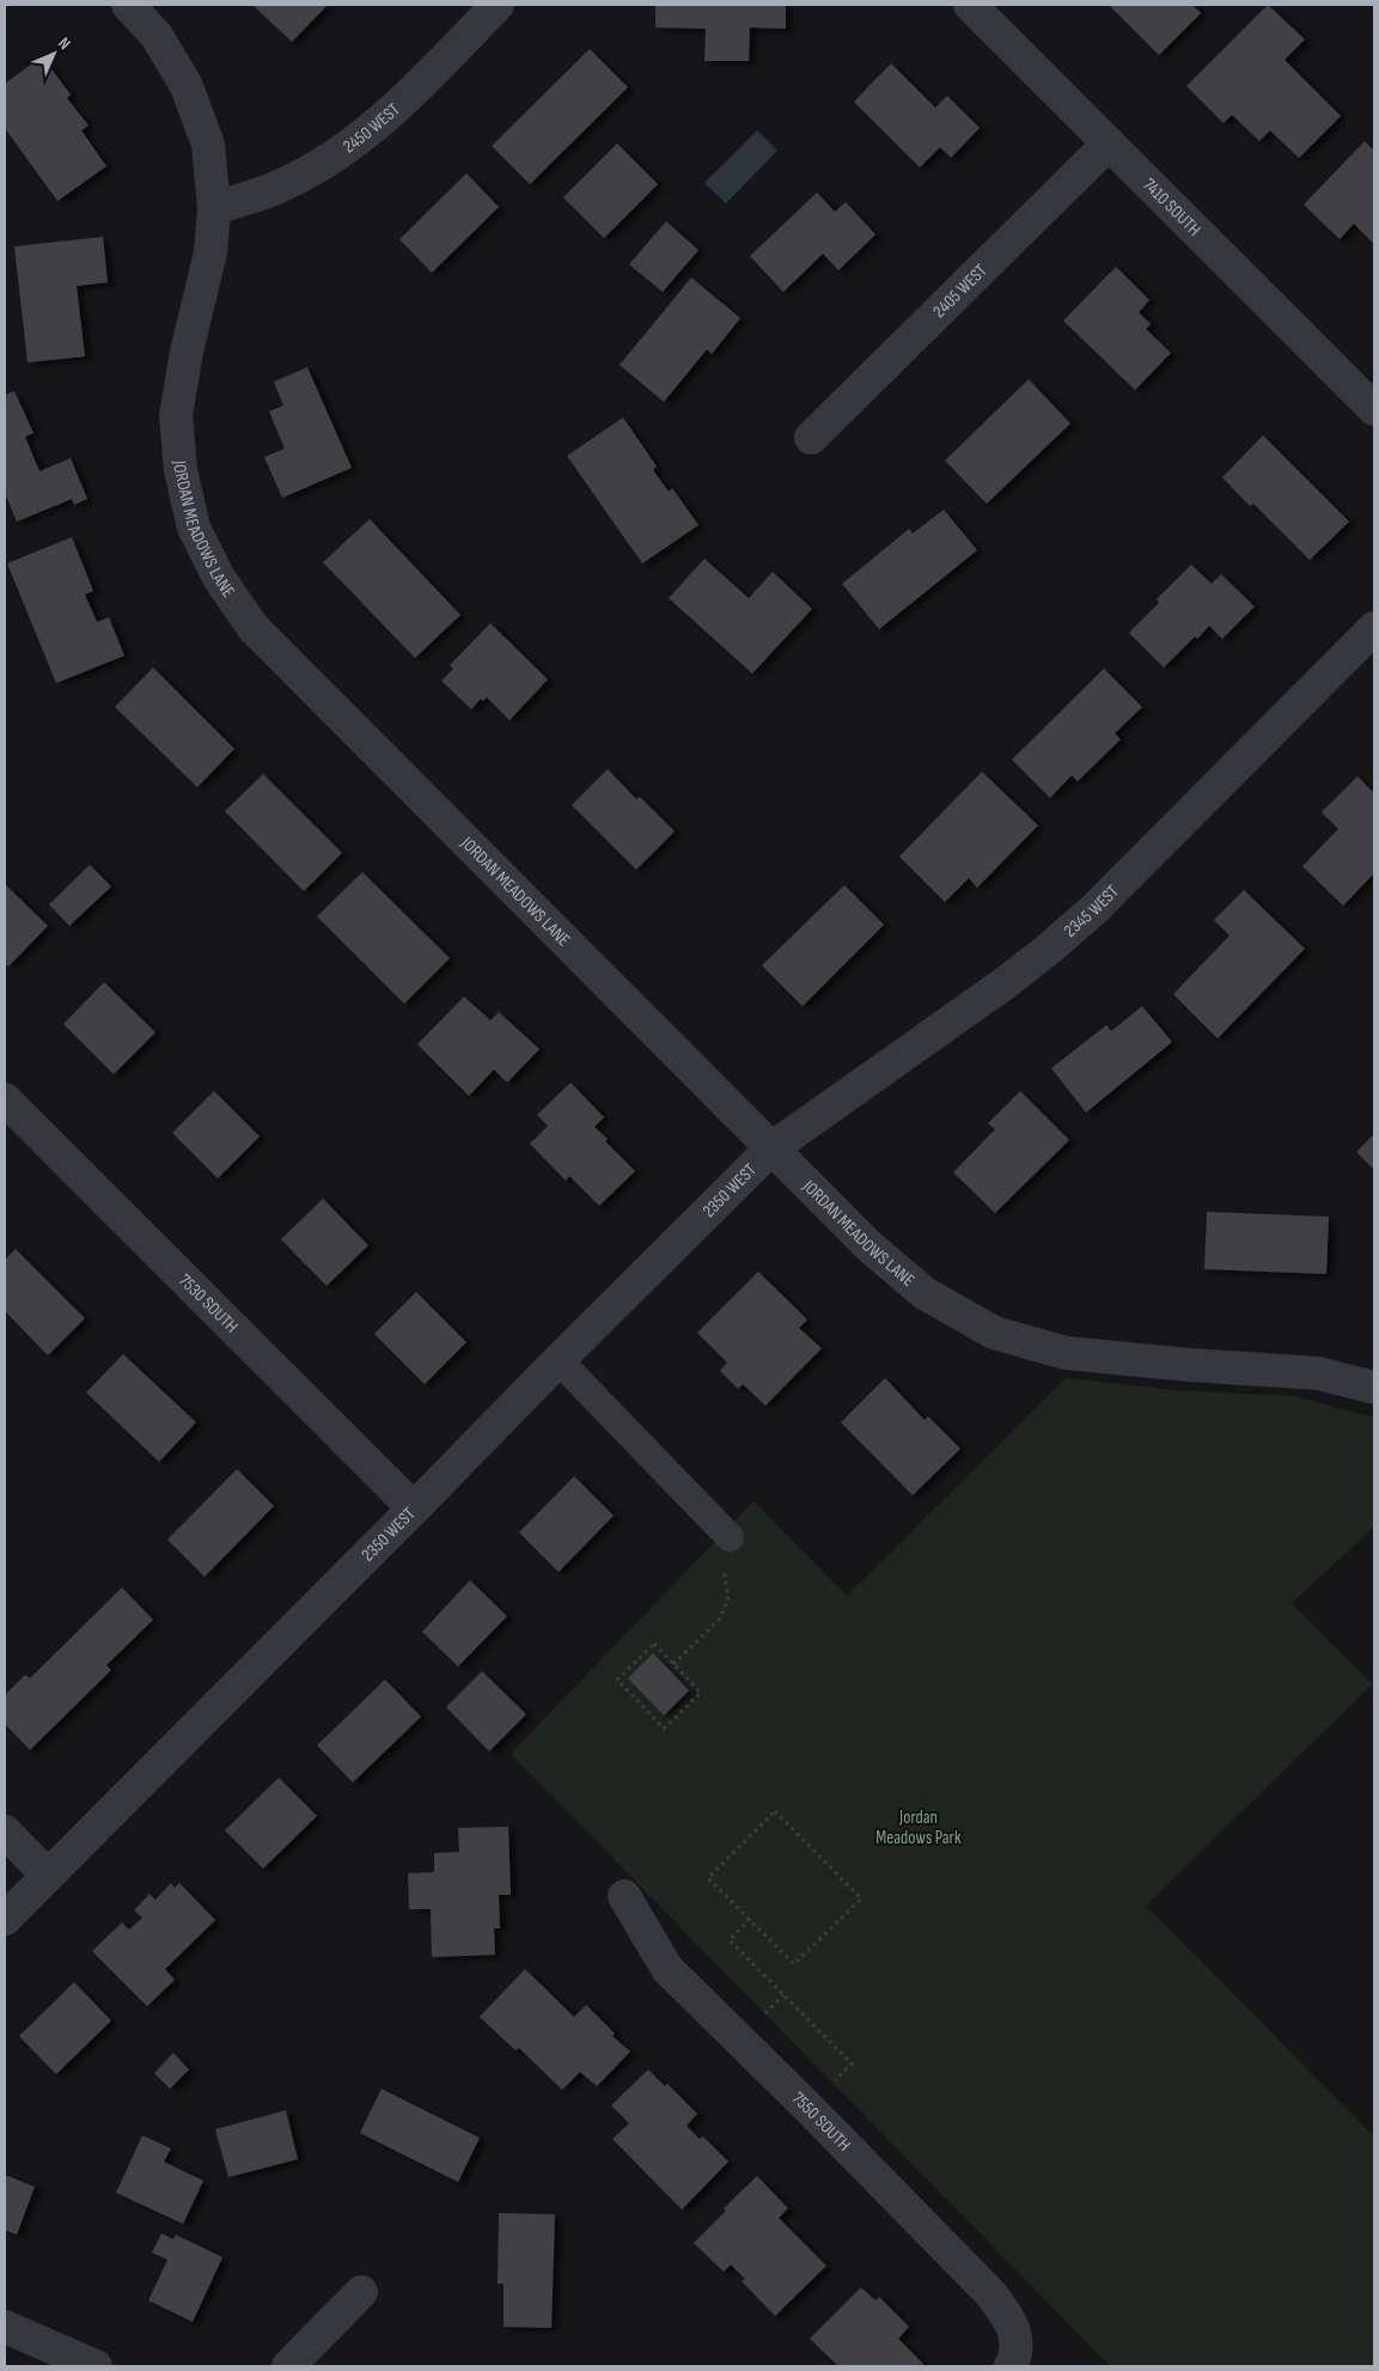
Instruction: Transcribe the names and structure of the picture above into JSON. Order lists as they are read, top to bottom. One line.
{"streets":{"street":["2450 WEST","7410 SOUTH","2405 WEST","JORDAN MEADOWS LANE","2345 WEST","2350 WEST","7530 SOUTH","7550 SOUTH"]},"crossings":[["2450 WEST","JORDAN MEADOWS LANE"],["7410 SOUTH","2405 WEST"],["JORDAN MEADOWS LANE","2345 WEST"],["JORDAN MEADOWS LANE","2350 WEST"],["2345 WEST","2350 WEST"],["2350 WEST","7530 SOUTH"]],"parks":["Jordan Meadows Park"],"north":"top right"}
